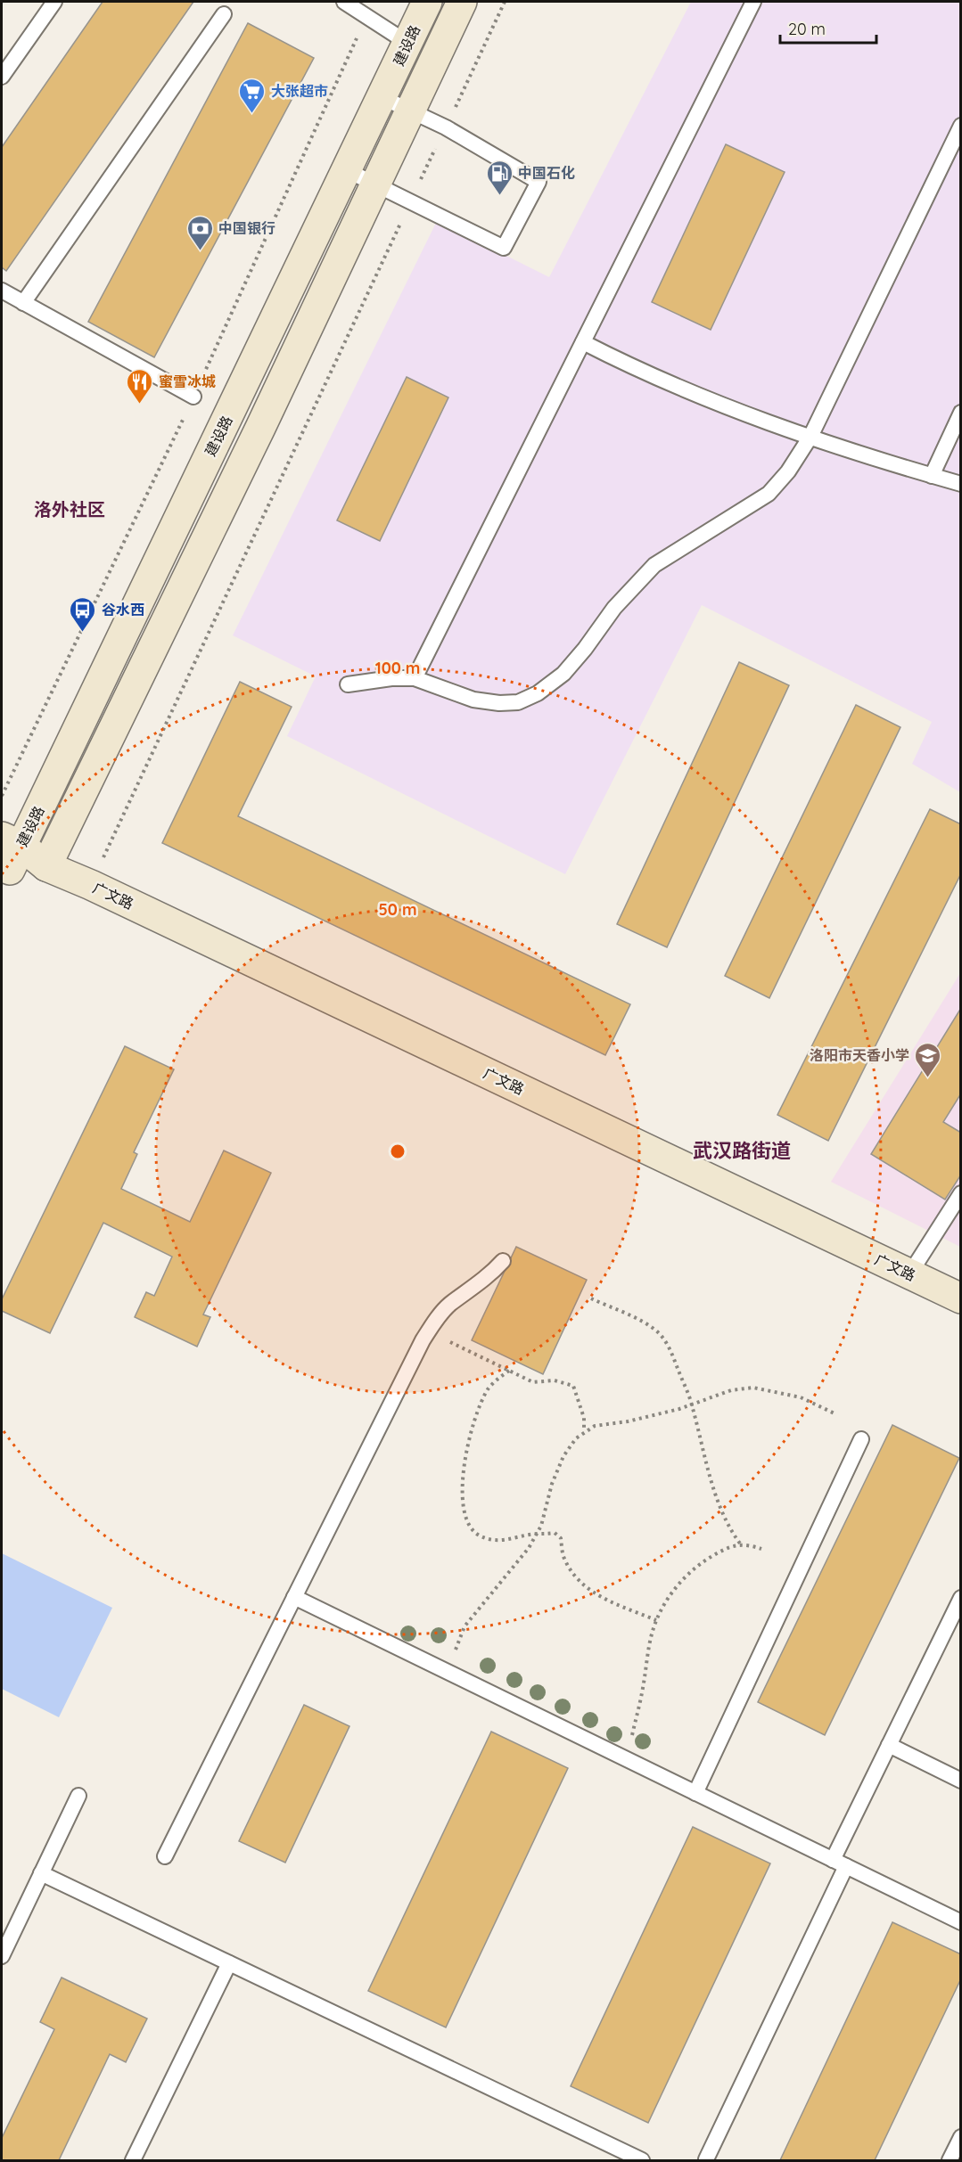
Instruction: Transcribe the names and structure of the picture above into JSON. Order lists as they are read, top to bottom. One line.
{"streets":{"street":["建设路","广文路"]},"crossings":[["建设路","广文路"]],"districts":["洛外社区","武汉路街道"],"places":{"supermarket":["大张超市"],"fuel station":["中国石化"],"bank":["中国银行"],"restaurant":["蜜雪冰城"],"bus stop":["谷水西"],"school or university":["洛阳市天香小学"]},"scale_bar":"20 m","rings":["100 m","50 m"]}
